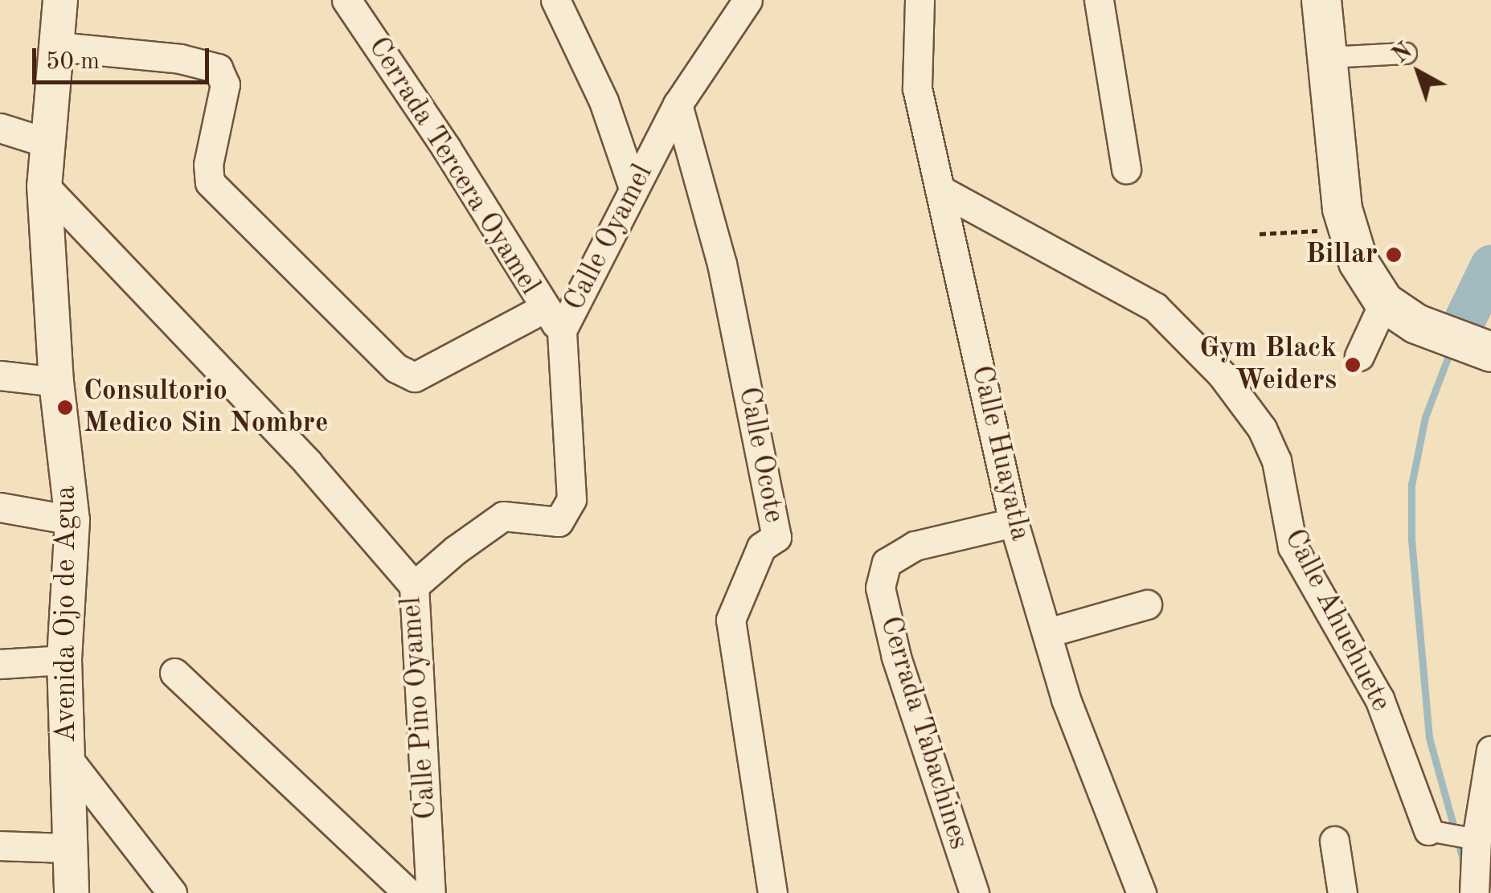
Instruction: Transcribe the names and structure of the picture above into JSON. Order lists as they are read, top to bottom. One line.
{"streets":{"street":["Cerrada Tercera Oyamel","Calle Oyamel","Calle Huayatla","Calle Ocote","Avenida Ojo de Agua","Calle Ahuehuete","Calle Pino Oyamel","Cerrada Tabachines"]},"crossings":[["Cerrada Tercera Oyamel","Calle Oyamel"],["Calle Oyamel","Calle Ocote"],["Calle Oyamel","Calle Pino Oyamel"],["Calle Huayatla","Calle Ahuehuete"],["Calle Huayatla","Cerrada Tabachines"],["Avenida Ojo de Agua","Calle Pino Oyamel"]],"places":["Billar","Gym Black Weiders","Consultorio Medico Sin Nombre"],"scale_bar":"50 m","north":"top left"}
